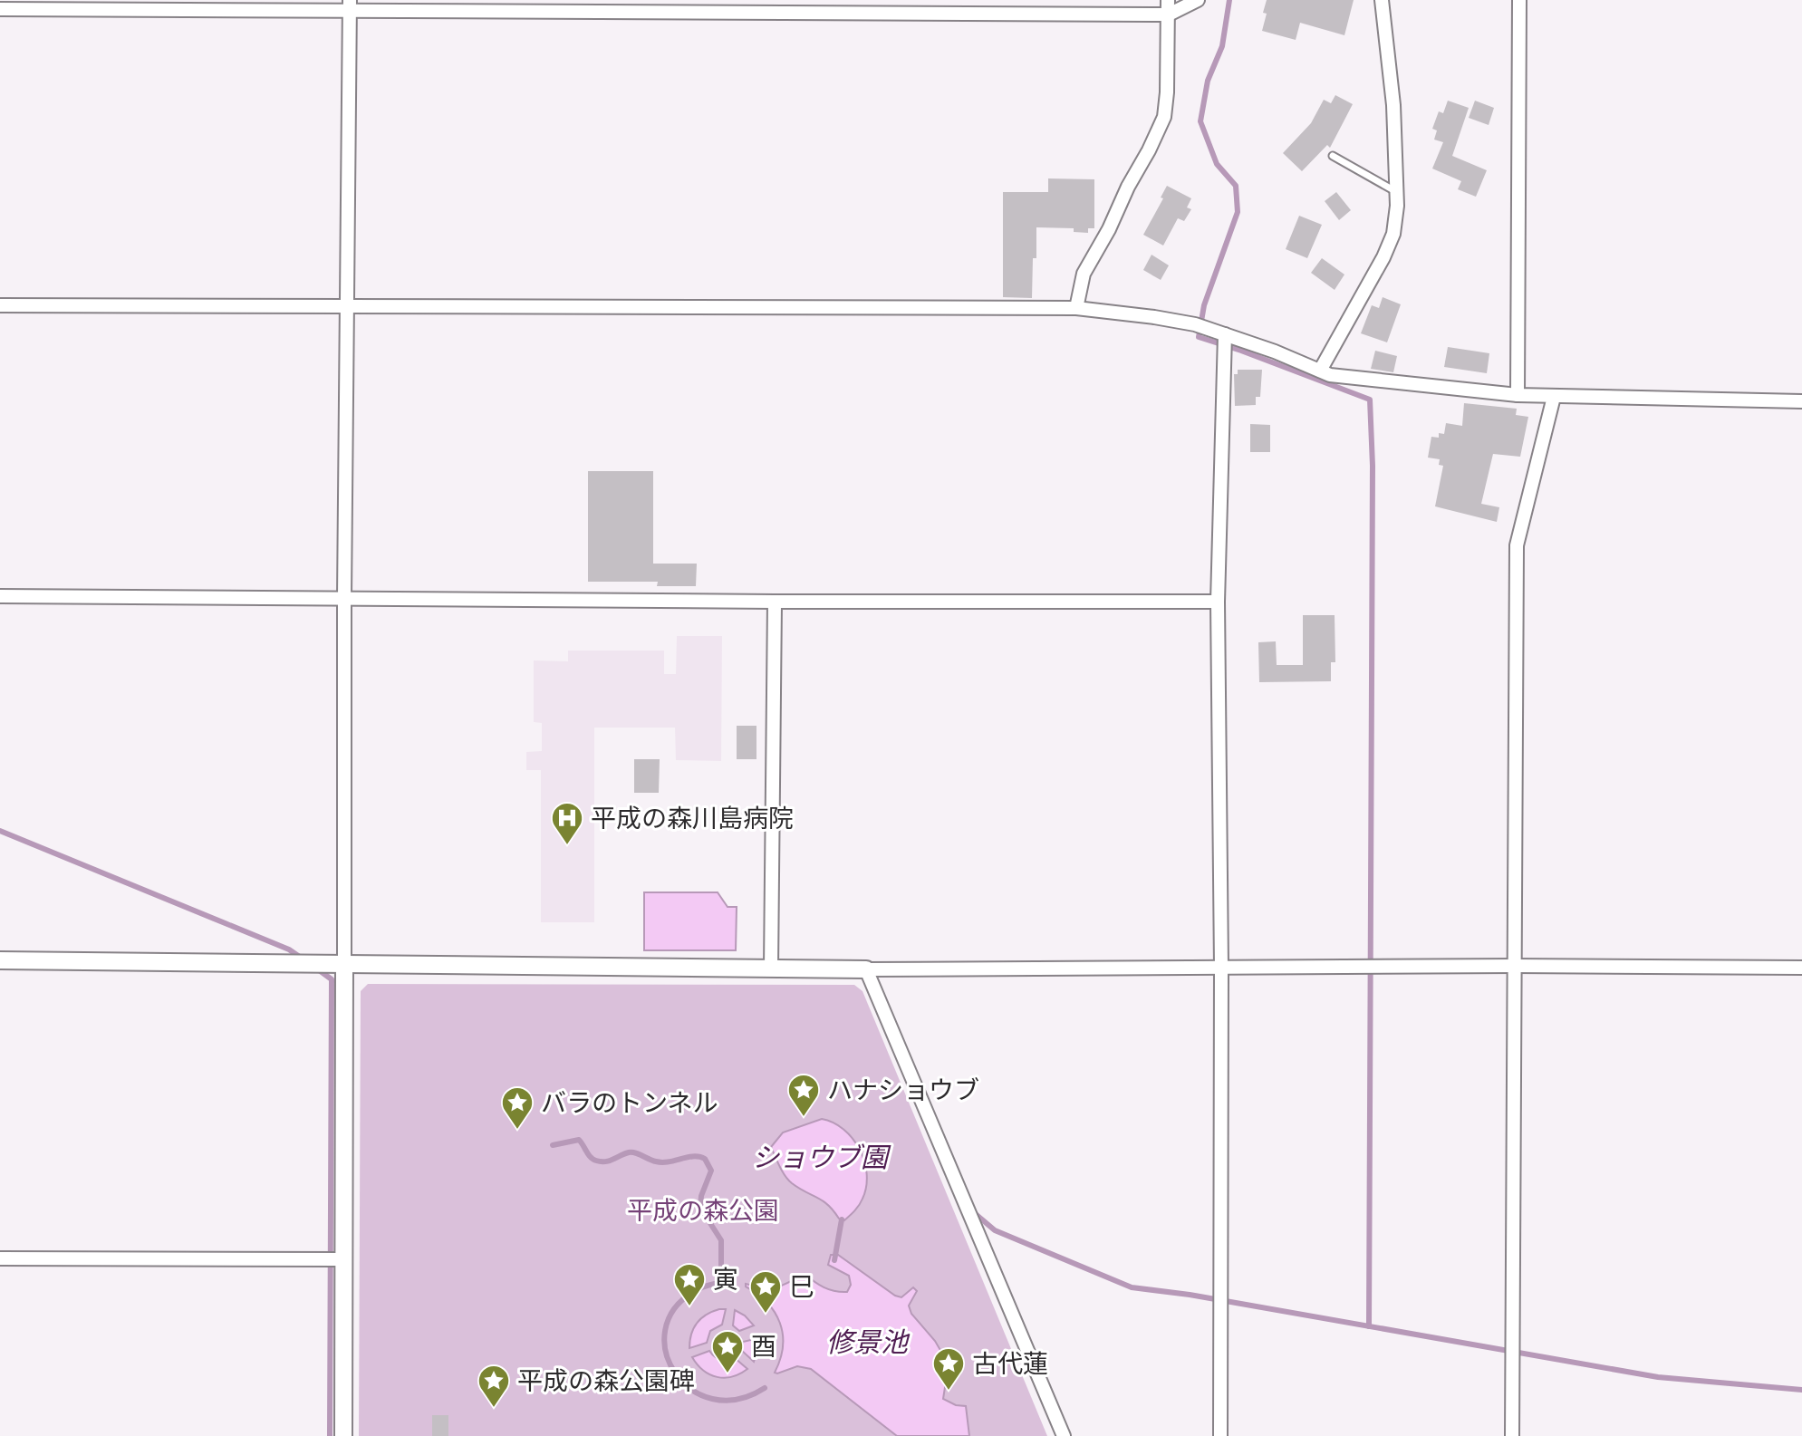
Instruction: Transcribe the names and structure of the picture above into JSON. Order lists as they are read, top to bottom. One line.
{"water":["ショウブ園","修景池"],"parks":["平成の森公園"],"places":{"hospital":["平成の森川島病院"],"place":["ハナショウブ","バラのトンネル","寅","巳","酉","古代蓮","平成の森公園碑"]}}
